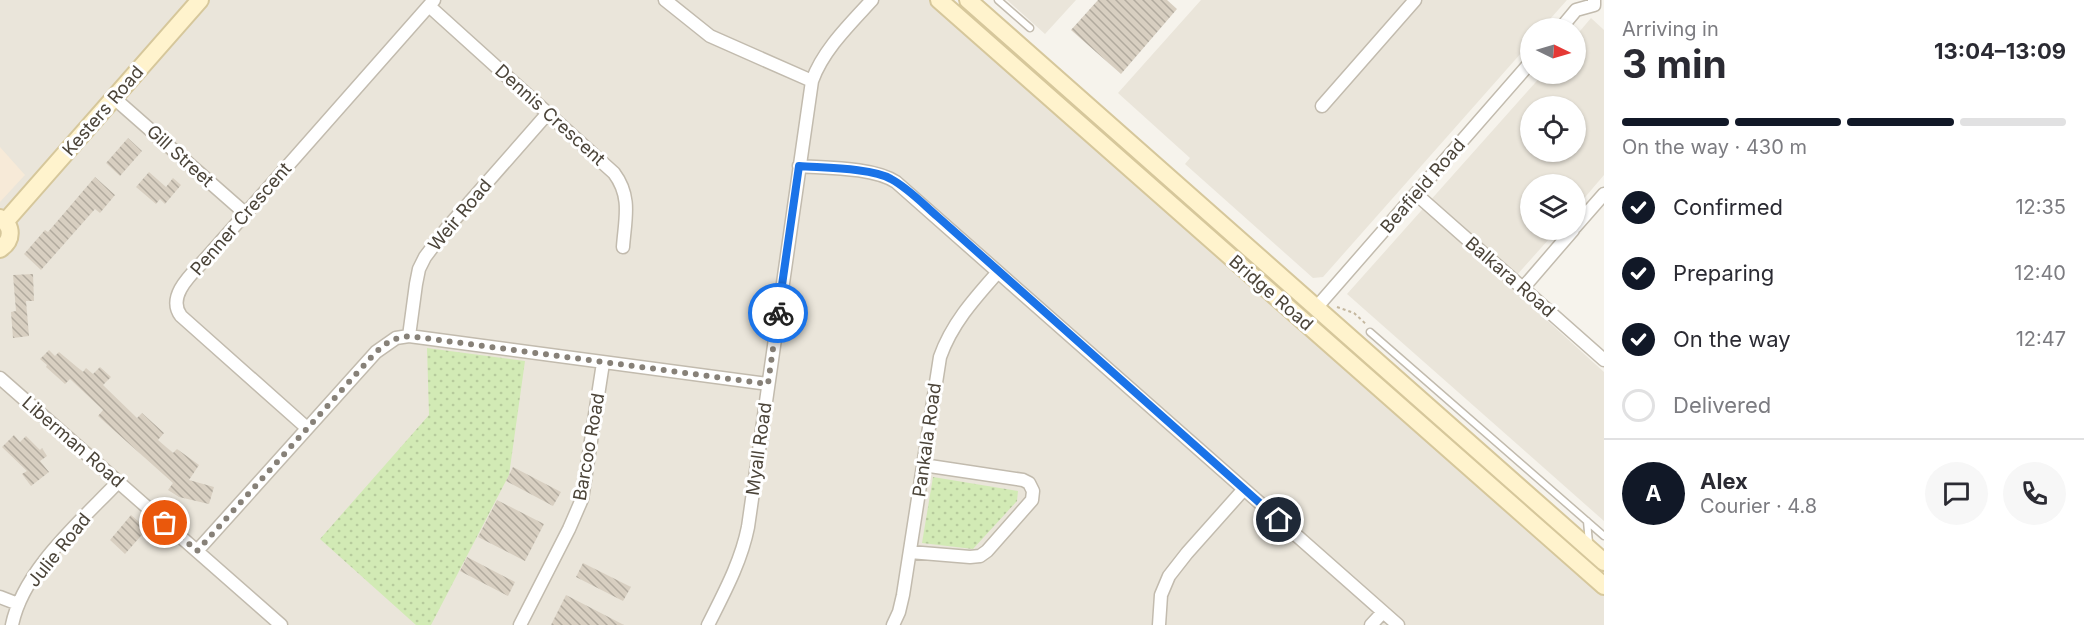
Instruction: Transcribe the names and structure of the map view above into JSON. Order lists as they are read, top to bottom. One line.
{"streets":{"main road":["Kesters Road","Bridge Road"],"street":["Dennis Crescent","Gill Street","Beafield Road","Weir Road","Penner Crescent","Balkara Road","Pankala Road","Liberman Road","Barcoo Road","Myall Road","Julie Road"]},"crossings":[["Kesters Road","Gill Street"],["Dennis Crescent","Weir Road"],["Dennis Crescent","Penner Crescent"],["Gill Street","Penner Crescent"],["Beafield Road","Balkara Road"],["Beafield Road","Bridge Road"],["Liberman Road","Julie Road"]],"north":"right","page":{"heading":["3 min","Arriving in","13:04–13:09"],"panel":["Alex","Courier · 4.8"],"bar":"On the way · 430 m","list":[["Confirmed","12:35"],["Preparing","12:40"],["On the way","12:47"],"Delivered"],"round":"A"}}
